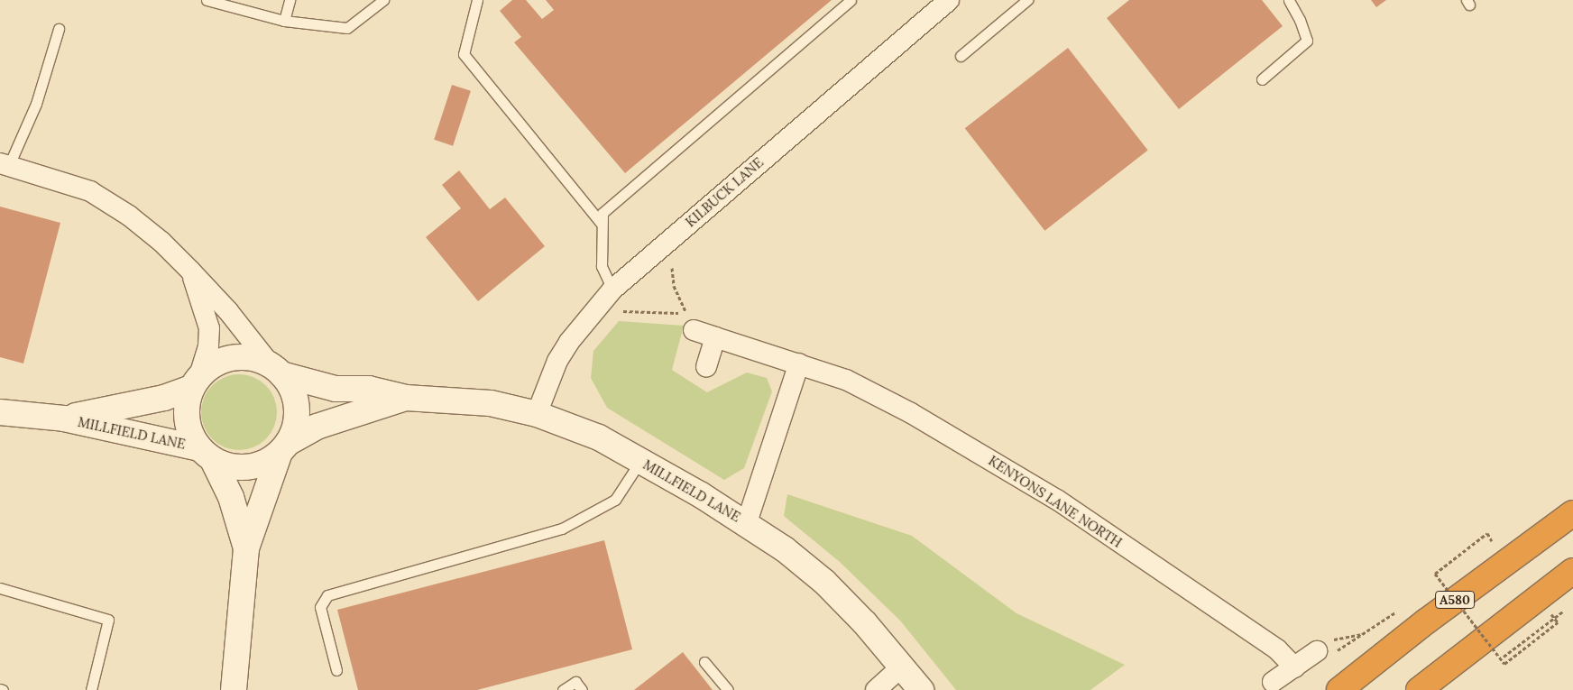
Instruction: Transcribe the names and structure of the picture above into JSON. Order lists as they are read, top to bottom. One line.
{"streets":{"highway":["A580"],"street":["KILBUCK LANE","MILLFIELD LANE","KENYONS LANE NORTH"]},"crossings":[["KILBUCK LANE","MILLFIELD LANE"]]}
